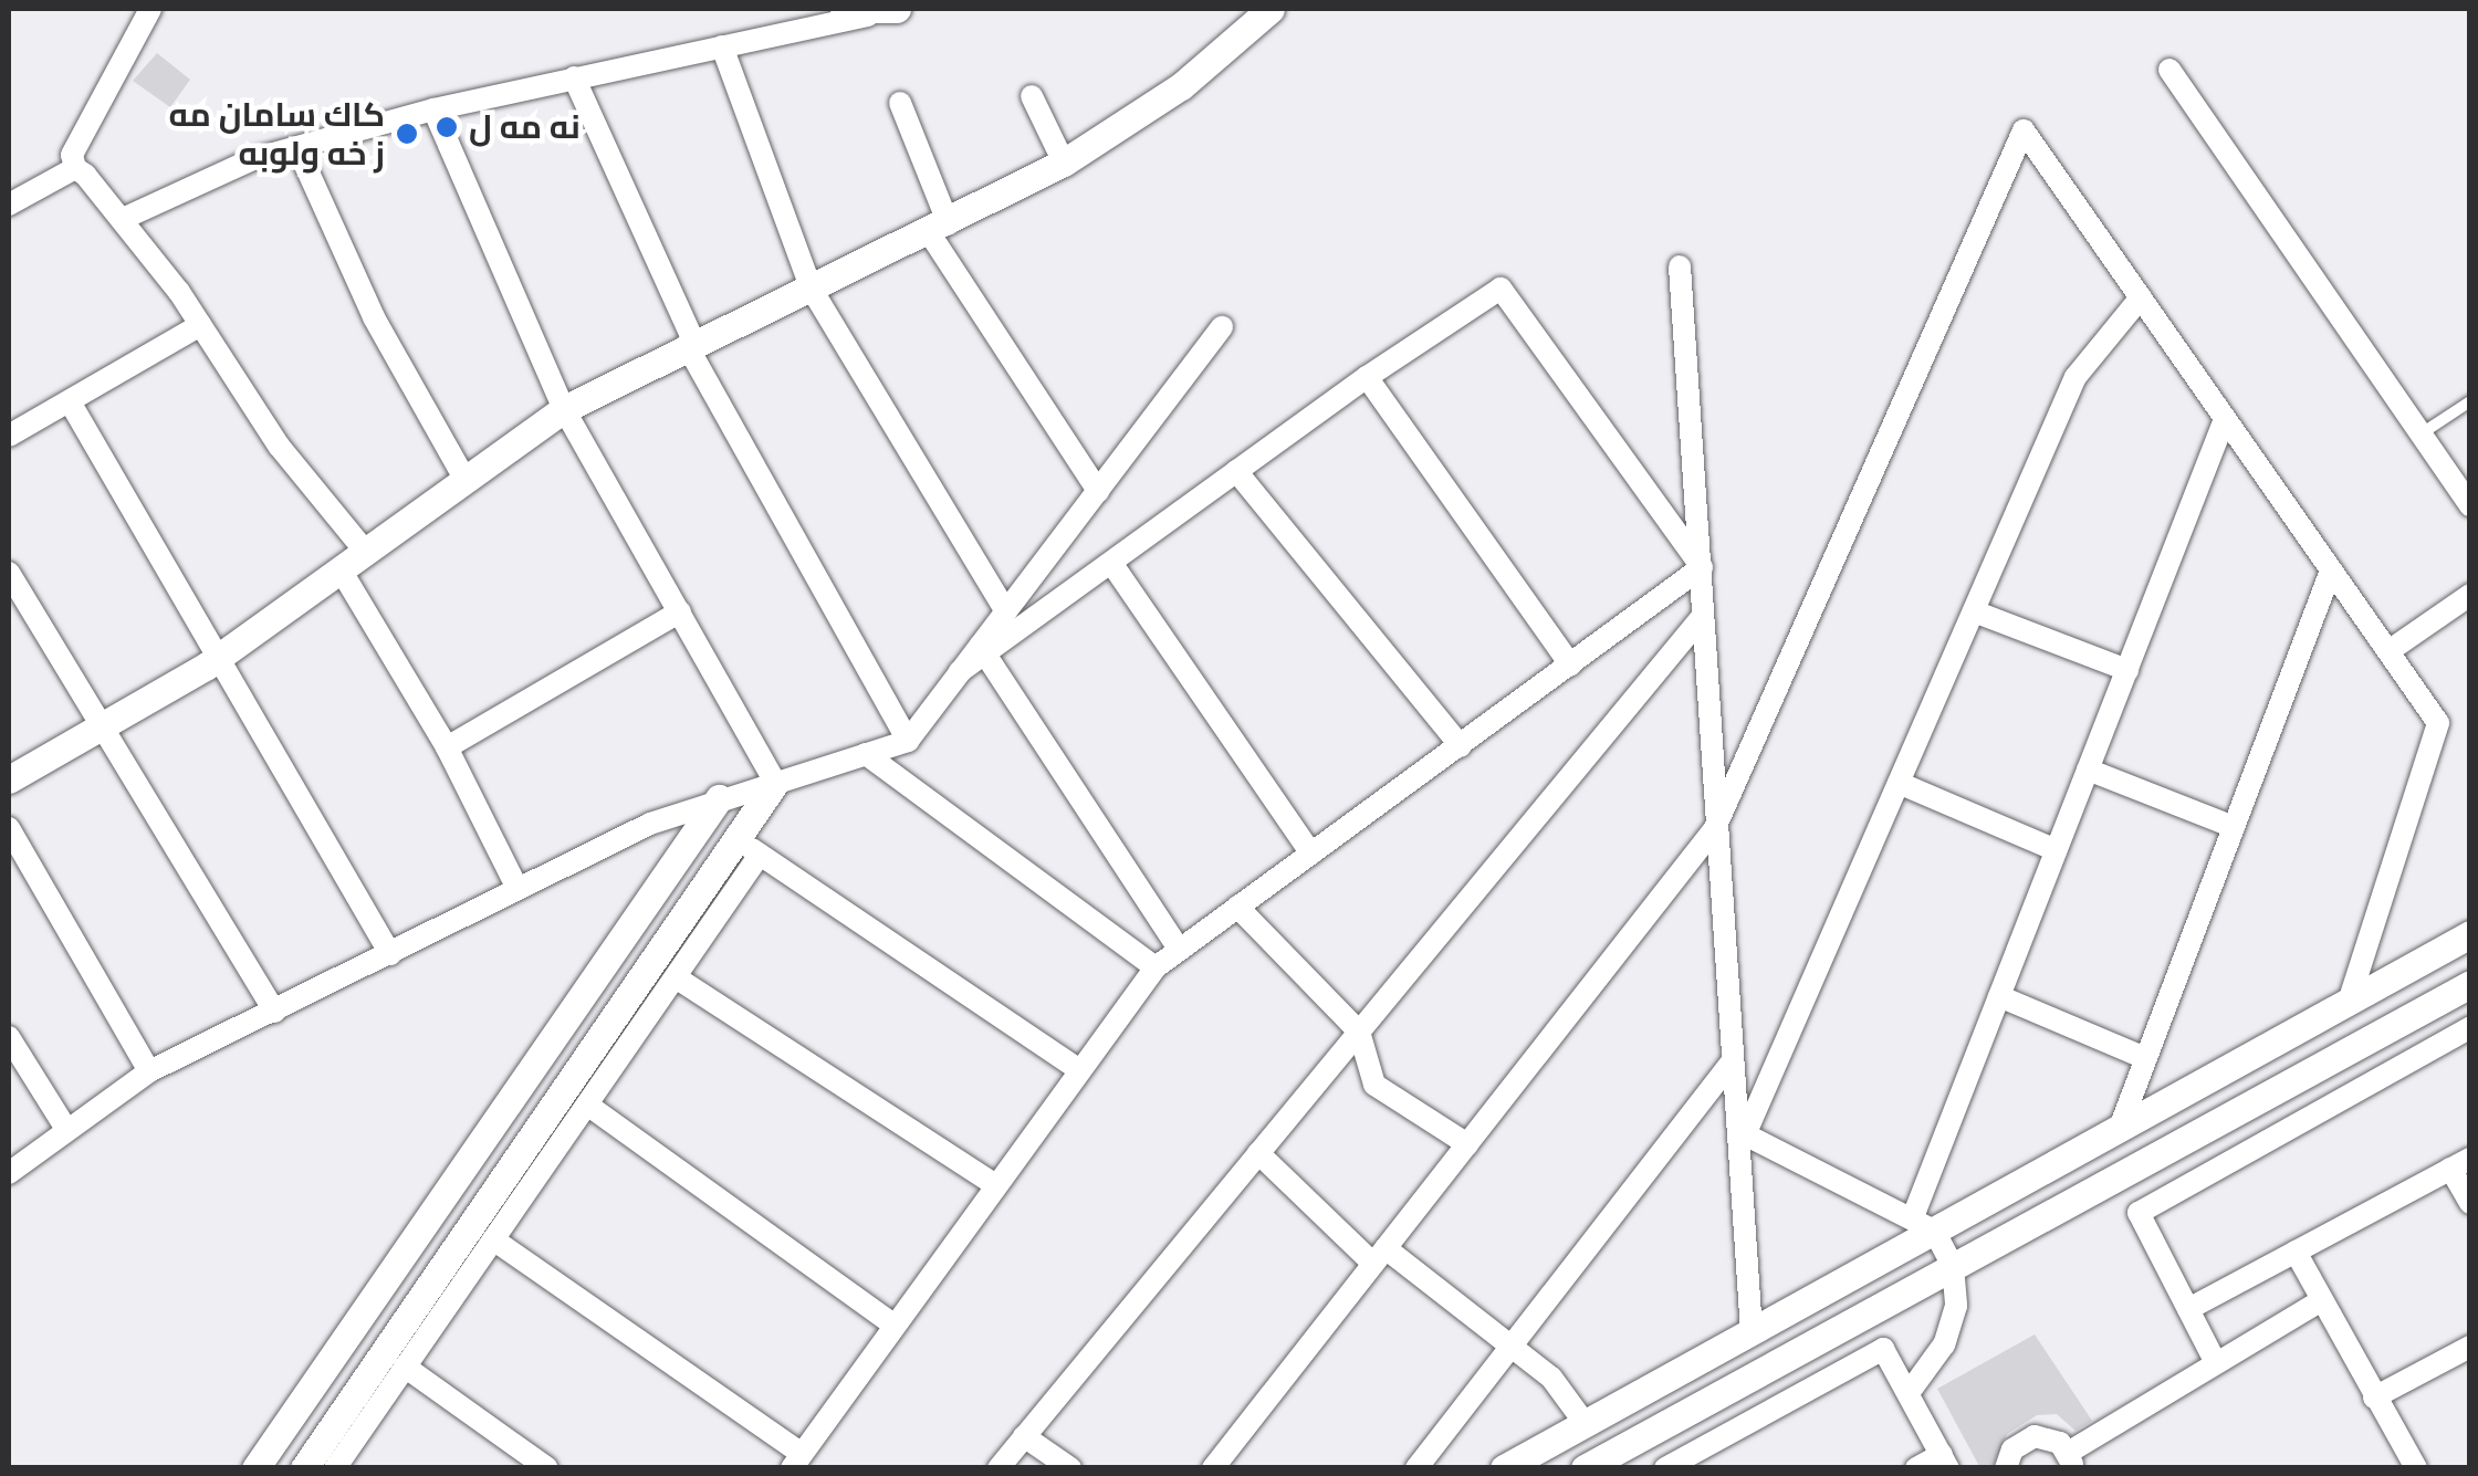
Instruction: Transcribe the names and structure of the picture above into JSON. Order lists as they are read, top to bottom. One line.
{"places":["نه مه ل","كاك سامان مه ز خه ولوبه"]}
